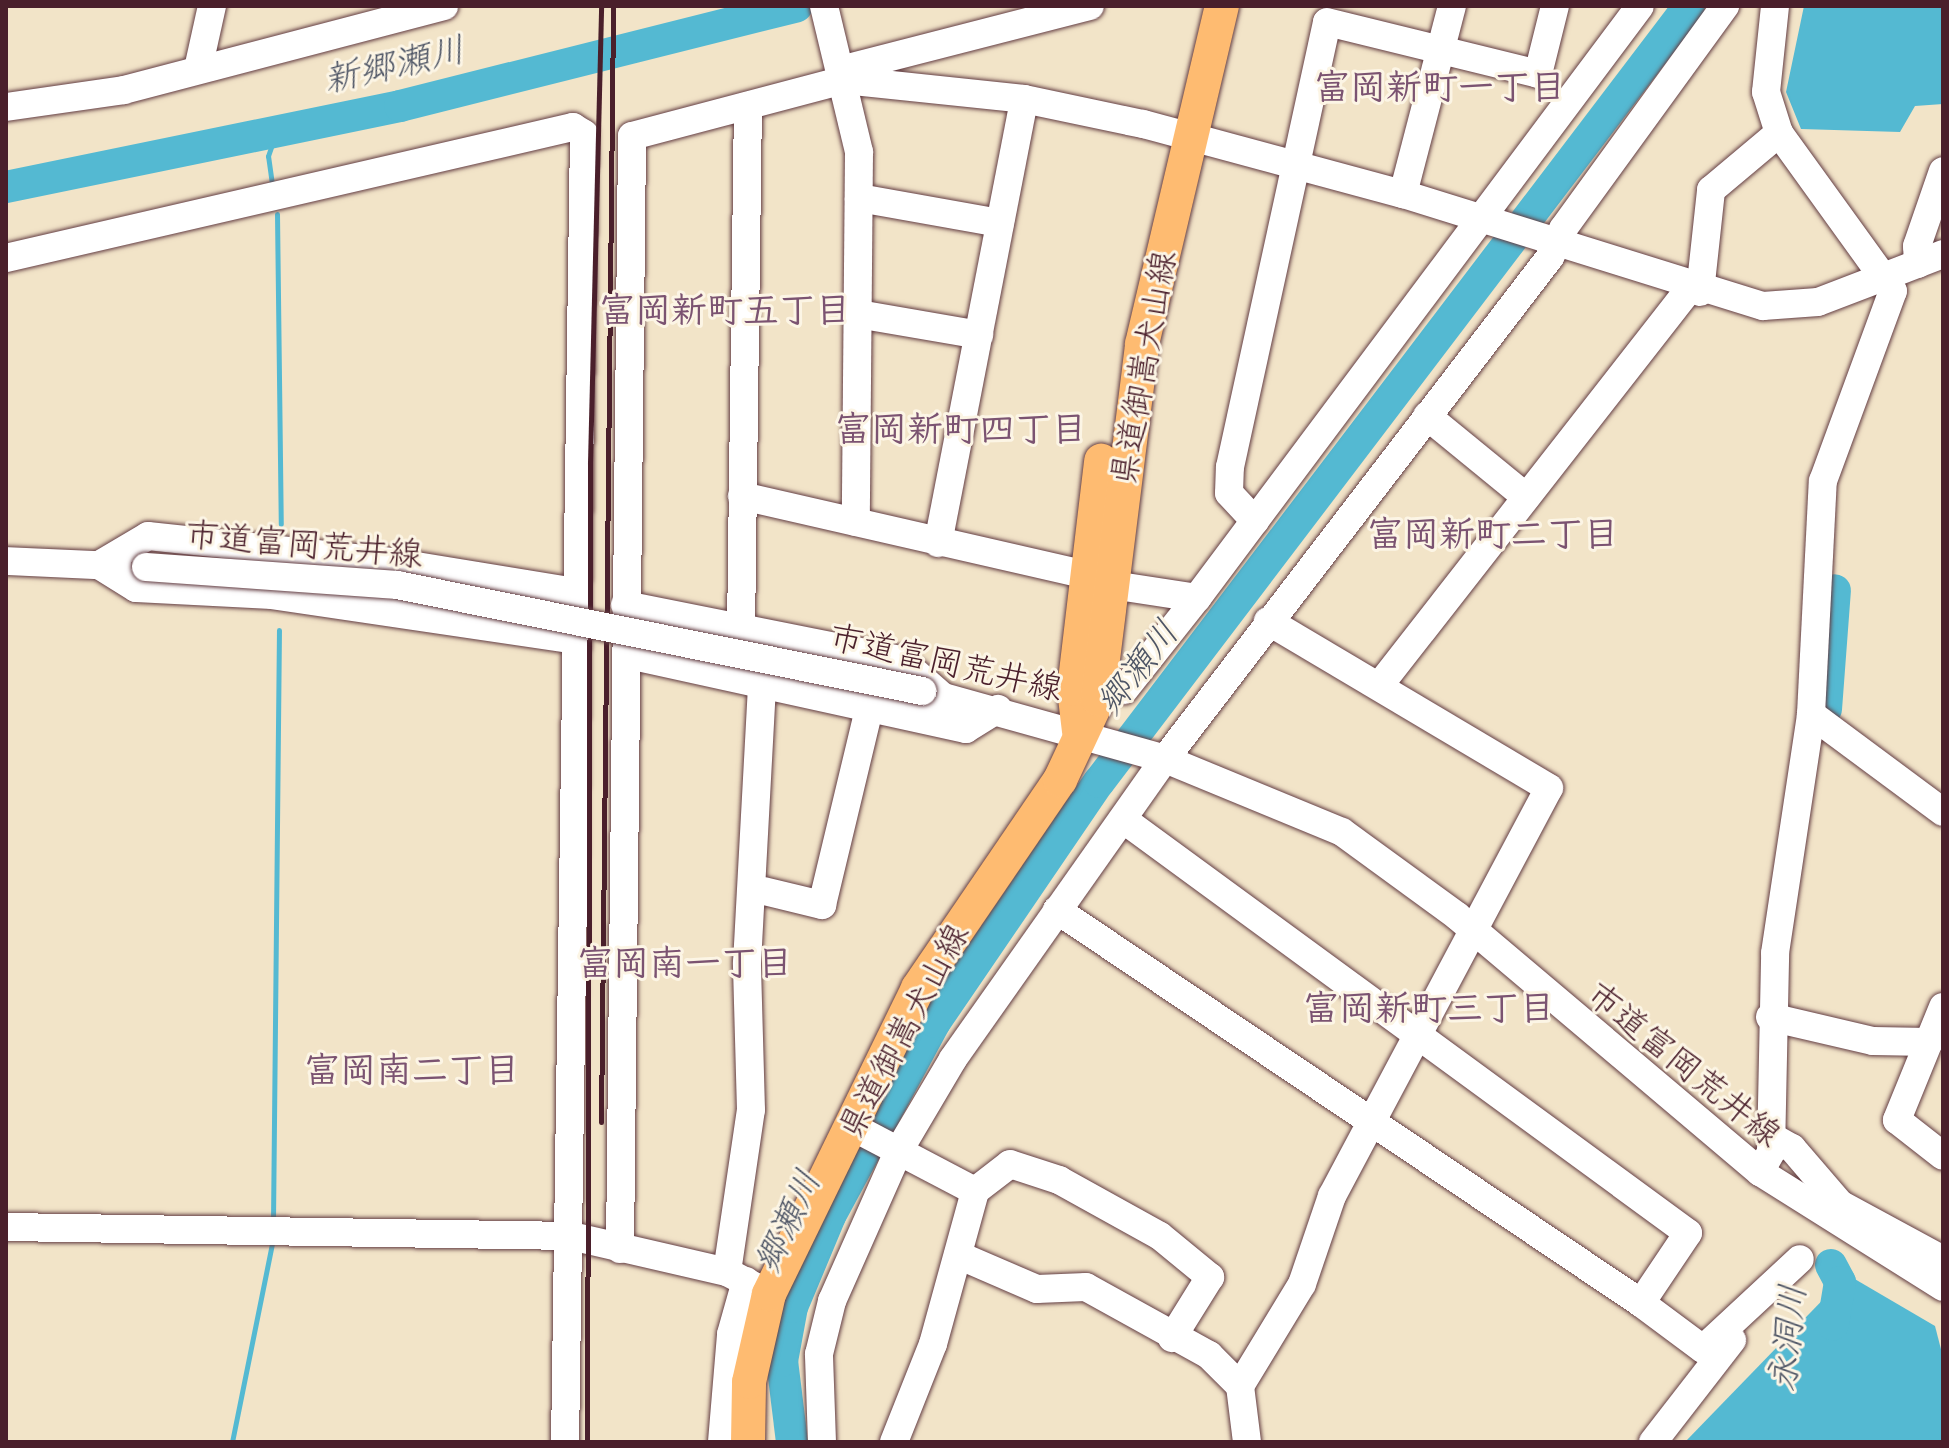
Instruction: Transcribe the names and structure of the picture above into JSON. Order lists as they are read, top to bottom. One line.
{"streets":{"main road":["県道御嵩犬山線"],"street":["市道富岡荒井線"]},"crossings":[["県道御嵩犬山線","市道富岡荒井線"]],"districts":["富岡新町一丁目","富岡新町五丁目","富岡新町四丁目","富岡新町二丁目","富岡南一丁目","富岡新町三丁目","富岡南二丁目"],"water":["新郷瀬川","郷瀬川","永洞川"]}
